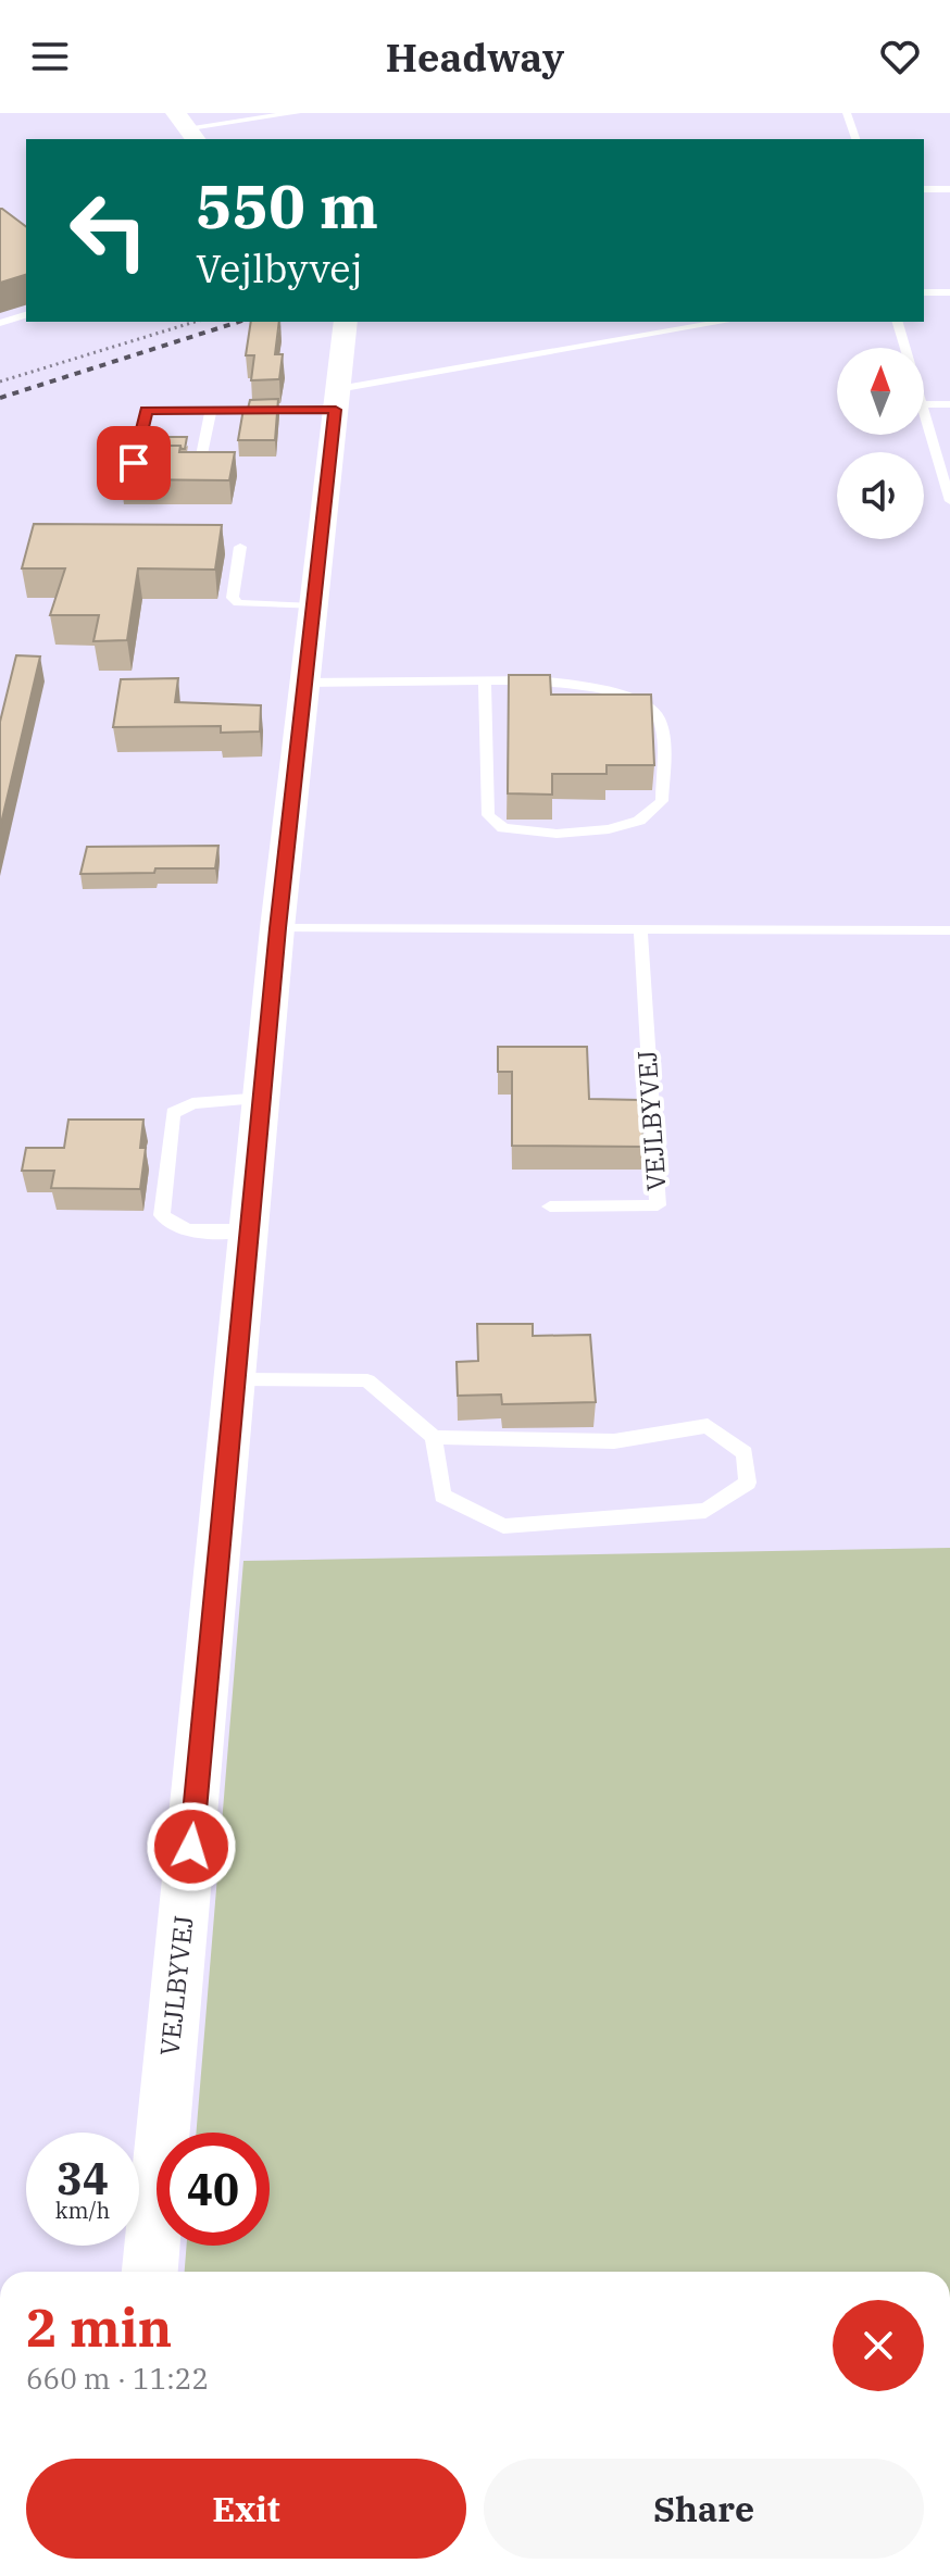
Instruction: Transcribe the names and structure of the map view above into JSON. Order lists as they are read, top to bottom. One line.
{"streets":{"street":["VEJLBYVEJ"]},"north":"top","page":{"header":"Headway","turn":["550 m","Vejlbyvej"],"speed":"34 km/h","limit":"40","heading":["2 min","660 m · 11:22"],"buttons":["Exit","Share"]}}
